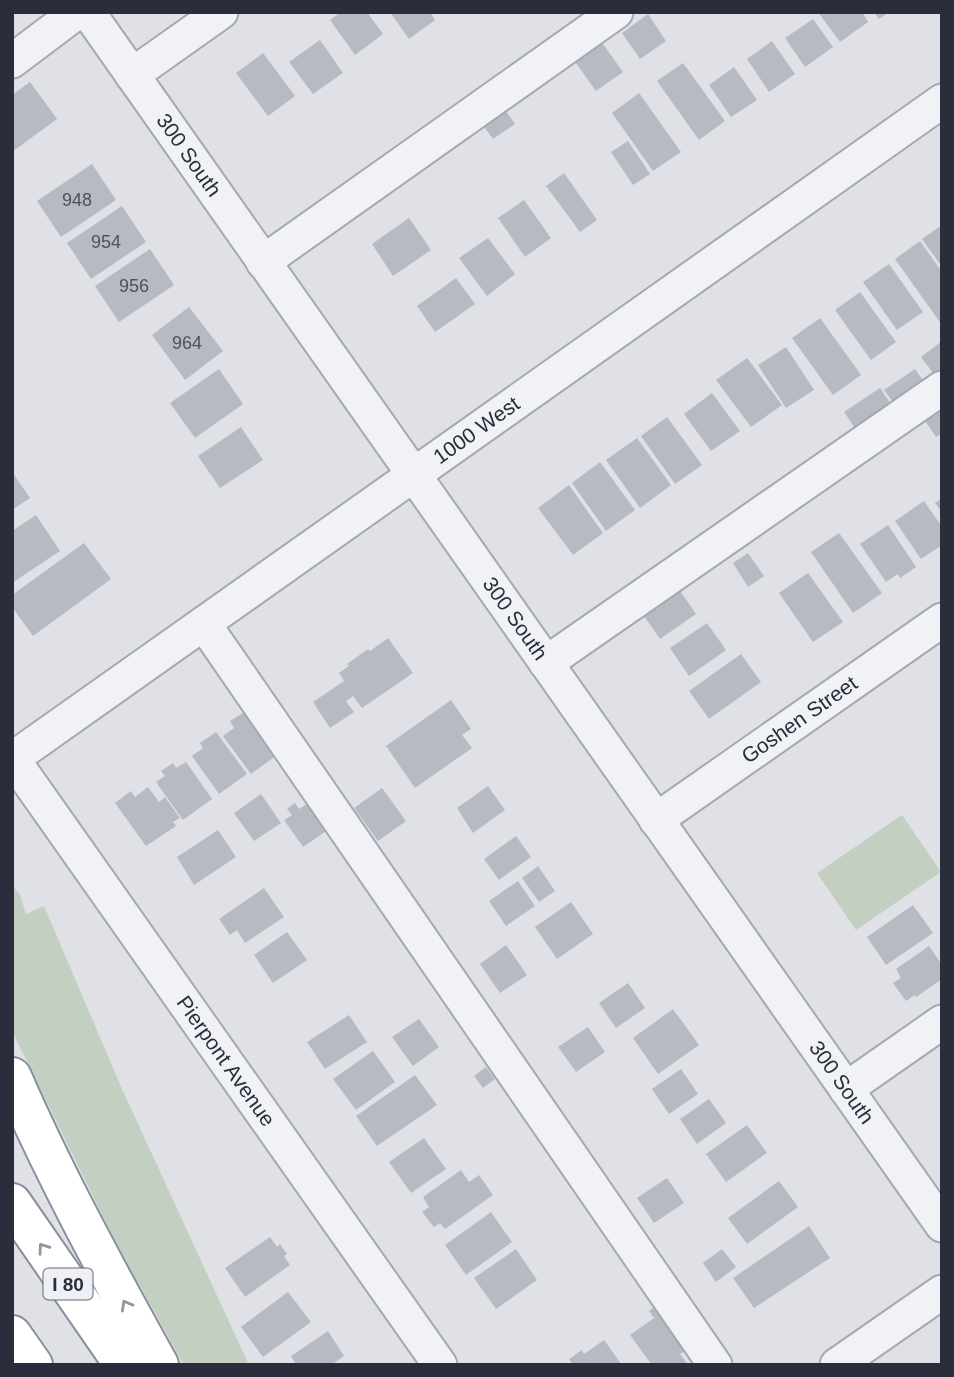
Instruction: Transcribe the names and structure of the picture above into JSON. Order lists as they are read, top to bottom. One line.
{"streets":{"highway":["I 80"],"street":["300 South","1000 West","Goshen Street","Pierpont Avenue"]},"crossings":[["300 South","1000 West"],["300 South","Goshen Street"],["1000 West","Pierpont Avenue"]],"house_numbers":["948","954","956","964"]}
